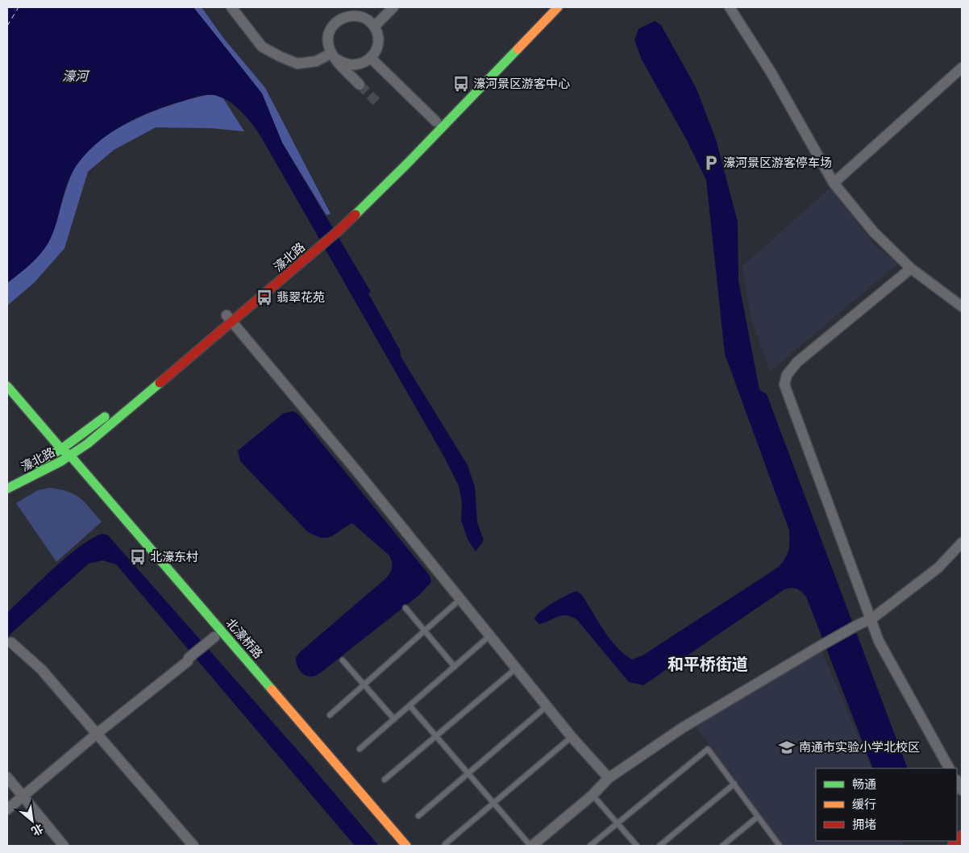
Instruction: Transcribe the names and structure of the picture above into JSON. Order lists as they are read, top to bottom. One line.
{"streets":{"street":["濠北路","北濠桥路"]},"crossings":[["濠北路","北濠桥路"]],"districts":["和平桥街道"],"water":["濠河"],"places":{"bus stop":["濠河景区游客中心","翡翠花苑","北濠东村"],"parking":["濠河景区游客停车场"],"school or university":["南通市实验小学北校区"]},"legend":["畅通","缓行","拥堵"],"north":"bottom right"}
